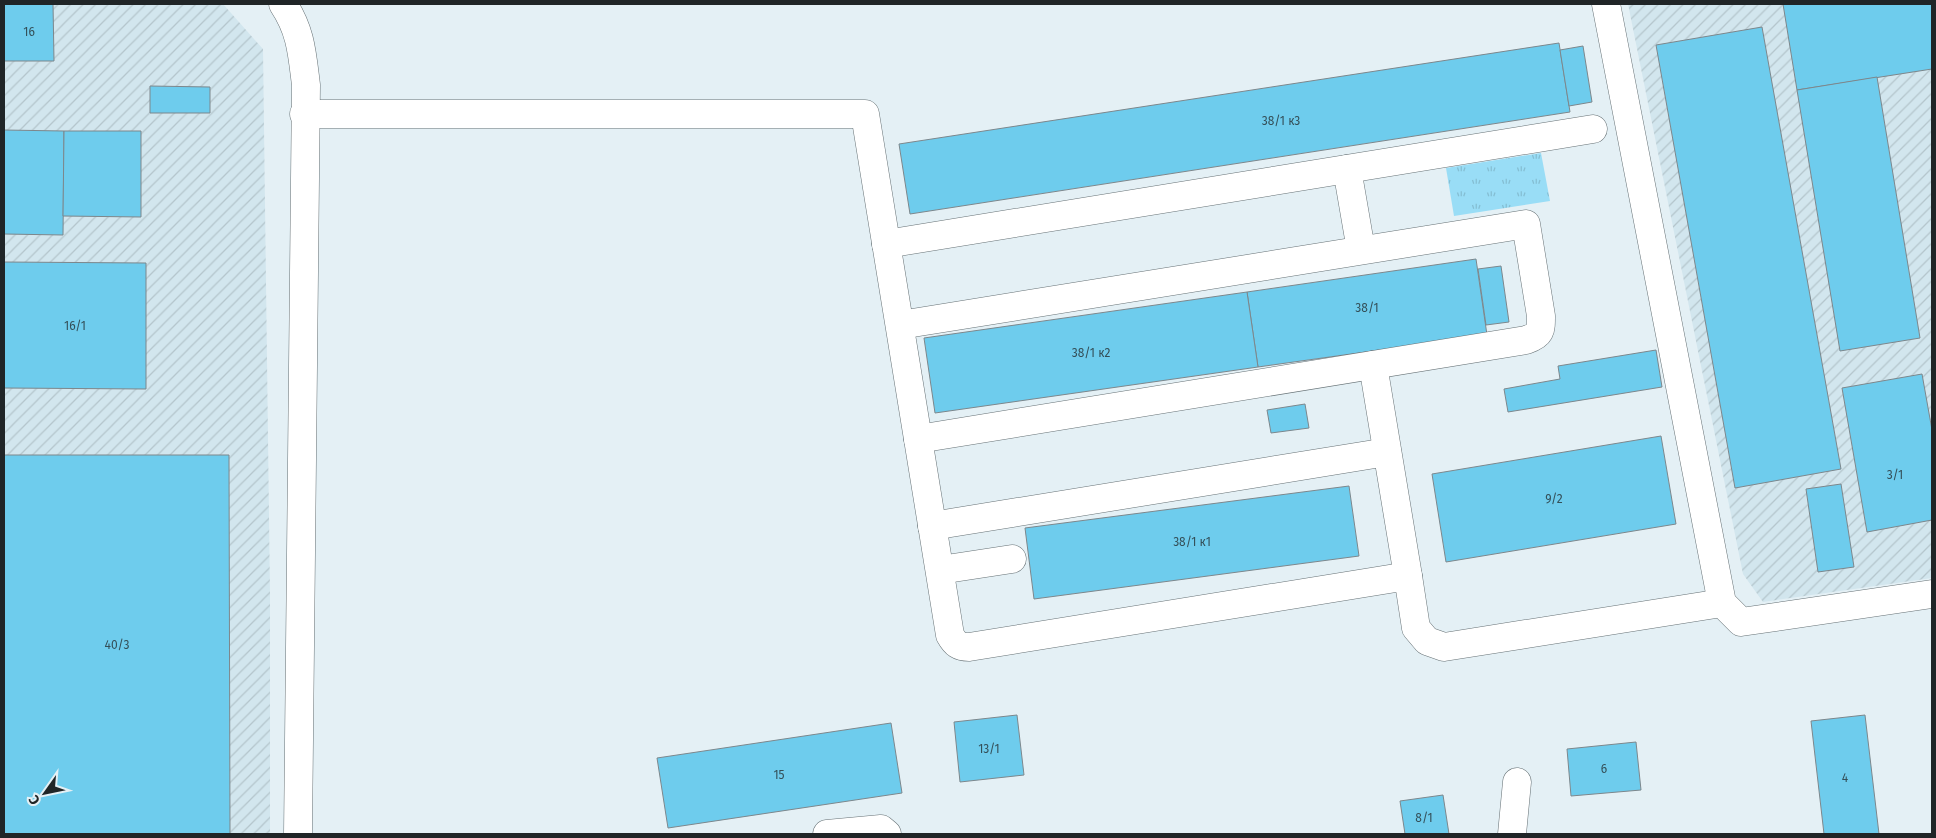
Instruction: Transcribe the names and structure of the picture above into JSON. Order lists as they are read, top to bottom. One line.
{"house_numbers":["16","38/1 к3","38/1","16/1","38/1 к2","3/1","9/2","38/1 к1","40/3","13/1","6","15","4","8/1"],"north":"bottom left"}
